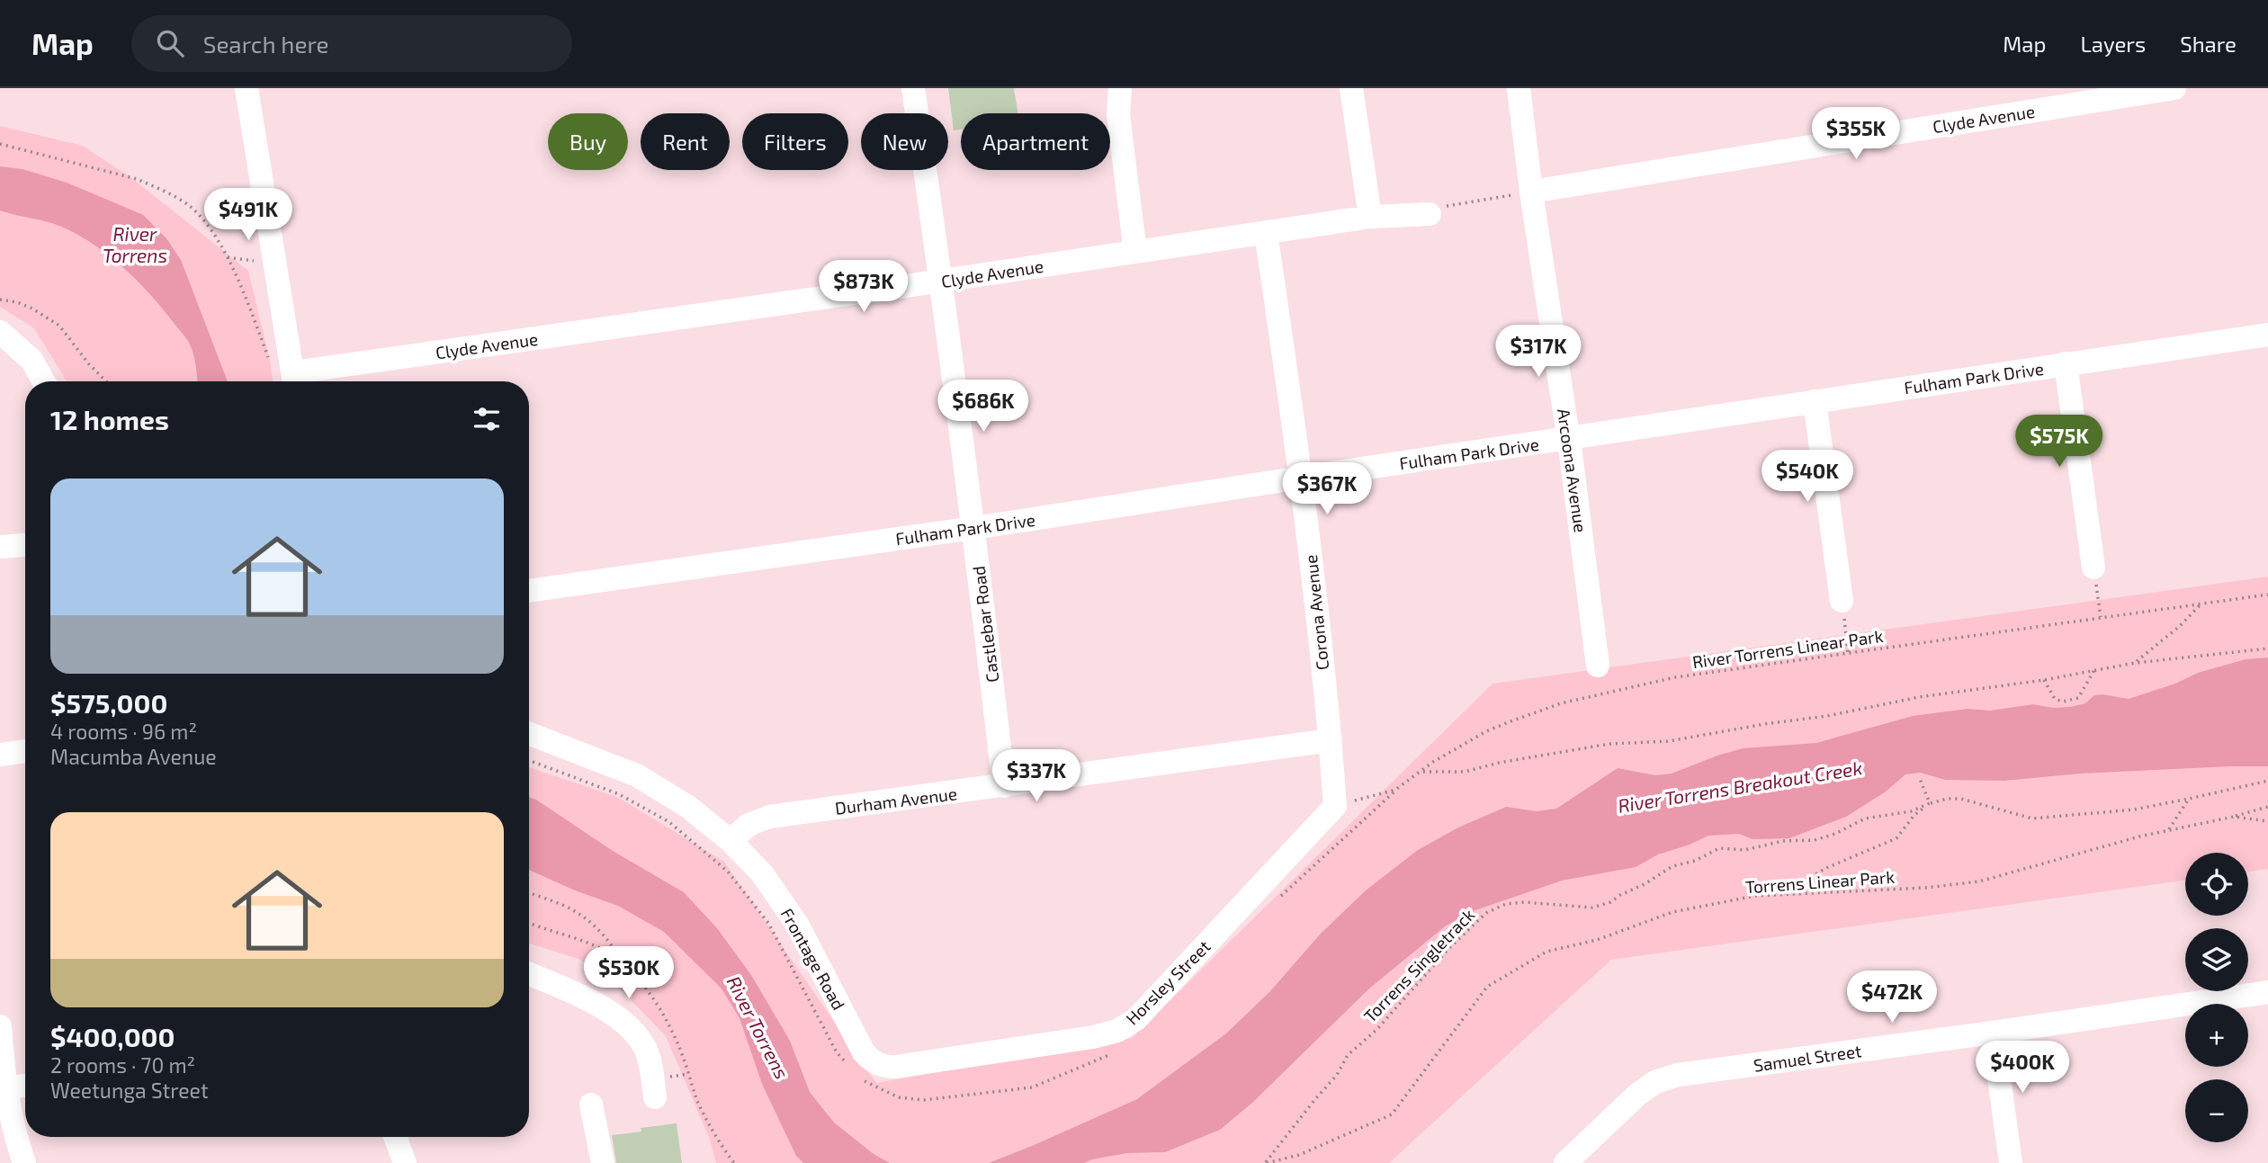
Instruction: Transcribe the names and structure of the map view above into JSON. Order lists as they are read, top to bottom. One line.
{"streets":{"street":["Clyde Avenue","Fulham Park Drive","Arcoona Avenue","Corona Avenue","Castlebar Road","Durham Avenue","Frontage Road","Horsley Street","Samuel Street"],"path":["River Torrens Linear Park","Torrens Linear Park","Torrens Singletrack"]},"crossings":[["Clyde Avenue","Arcoona Avenue"],["Clyde Avenue","Corona Avenue"],["Clyde Avenue","Castlebar Road"],["Fulham Park Drive","Arcoona Avenue"],["Fulham Park Drive","Corona Avenue"],["Fulham Park Drive","Castlebar Road"],["Corona Avenue","River Torrens Linear Park"],["Corona Avenue","Durham Avenue"],["Corona Avenue","Horsley Street"],["Castlebar Road","Durham Avenue"],["River Torrens Linear Park","Horsley Street"],["Durham Avenue","Frontage Road"],["Torrens Linear Park","Torrens Singletrack"],["Frontage Road","Horsley Street"]],"water":["River Torrens","River Torrens Breakout Creek"],"page":{"header":"Map","search":"Search here","nav":["Map","Layers","Share"],"price":["$355K","$491K","$873K","$317K","$686K","$575K","$540K","$367K","$337K","$530K","$472K","$400K"],"chip":["Buy","Rent","Filters","New","Apartment"],"heading":"12 homes","list":[{"name":"$575,000","note":"4 rooms · 96 m² · Macumba Avenue"},{"name":"$400,000","note":"2 rooms · 70 m² · Weetunga Street"}],"map_buttons":["+","−"]}}
